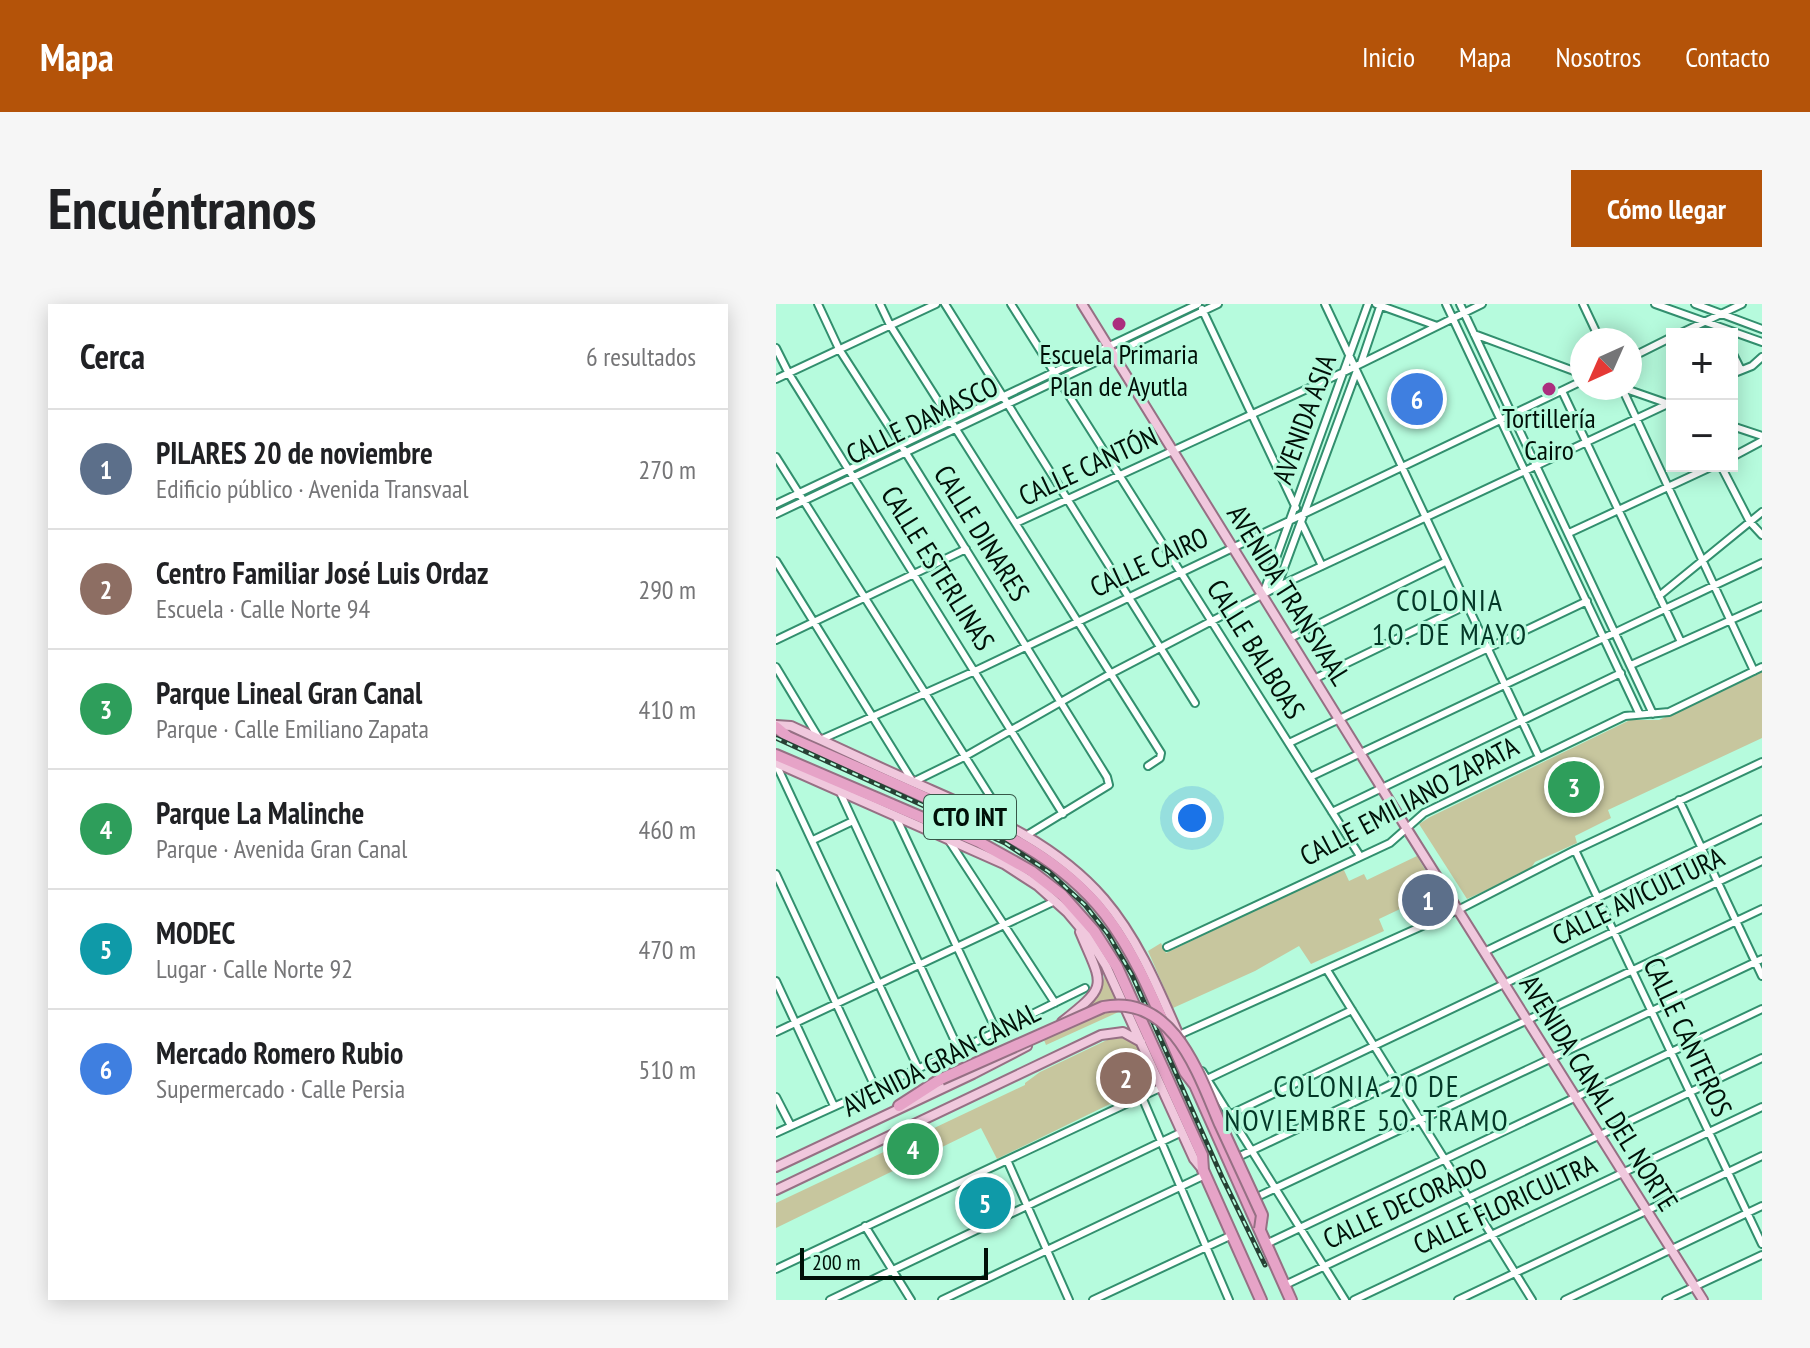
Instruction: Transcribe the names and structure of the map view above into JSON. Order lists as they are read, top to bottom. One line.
{"streets":{"highway":["CTO INT"],"main road":["AVENIDA TRANSVAAL","AVENIDA GRAN CANAL","AVENIDA CANAL DEL NORTE"],"street":["AVENIDA ASIA","CALLE DAMASCO","CALLE CANTÓN","CALLE DINARES","CALLE CAIRO","CALLE ESTERLINAS","CALLE BALBOAS","CALLE EMILIANO ZAPATA","CALLE AVICULTURA","CALLE CANTEROS","CALLE DECORADO","CALLE FLORICULTRA"]},"crossings":[["AVENIDA ASIA","CALLE CANTÓN"],["AVENIDA ASIA","CALLE CAIRO"],["AVENIDA ASIA","AVENIDA TRANSVAAL"],["CALLE DAMASCO","CALLE DINARES"],["CALLE DAMASCO","CALLE ESTERLINAS"],["CALLE DAMASCO","AVENIDA TRANSVAAL"],["CALLE DAMASCO","CALLE BALBOAS"],["CALLE CANTÓN","AVENIDA TRANSVAAL"],["CALLE CANTÓN","CALLE BALBOAS"],["CALLE DINARES","CALLE CAIRO"],["CALLE DINARES","CALLE ESTERLINAS"],["CALLE CAIRO","CALLE ESTERLINAS"],["CALLE CAIRO","AVENIDA TRANSVAAL"],["CALLE CAIRO","CALLE BALBOAS"],["CALLE CAIRO","CTO INT"],["AVENIDA TRANSVAAL","CALLE EMILIANO ZAPATA"],["AVENIDA TRANSVAAL","AVENIDA CANAL DEL NORTE"],["CALLE BALBOAS","CALLE EMILIANO ZAPATA"],["CTO INT","AVENIDA GRAN CANAL"],["CTO INT","CALLE DECORADO"],["CALLE AVICULTURA","CALLE CANTEROS"],["CALLE AVICULTURA","AVENIDA CANAL DEL NORTE"],["CALLE CANTEROS","CALLE DECORADO"],["CALLE CANTEROS","CALLE FLORICULTRA"],["AVENIDA CANAL DEL NORTE","CALLE DECORADO"],["AVENIDA CANAL DEL NORTE","CALLE FLORICULTRA"]],"districts":["COLONIA 1O. DE MAYO","COLONIA 20 DE NOVIEMBRE 5O. TRAMO"],"places":["Escuela Primaria Plan de Ayutla","Tortillería Cairo"],"scale_bar":"200 m","north":"bottom left","page":{"header":"Mapa","nav":["Inicio","Mapa","Nosotros","Contacto"],"buttons":"Cómo llegar","title":"Encuéntranos","heading":["Cerca","6 resultados"],"map_buttons":["+","−"],"pins":["6","3","1","2","4","5"],"list":[{"mark":"1","name":"PILARES 20 de noviembre","note":"Edificio público · Avenida Transvaal","value":"270 m"},{"mark":"2","name":"Centro Familiar José Luis Ordaz","note":"Escuela · Calle Norte 94","value":"290 m"},{"mark":"3","name":"Parque Lineal Gran Canal","note":"Parque · Calle Emiliano Zapata","value":"410 m"},{"mark":"4","name":"Parque La Malinche","note":"Parque · Avenida Gran Canal","value":"460 m"},{"mark":"5","name":"MODEC","note":"Lugar · Calle Norte 92","value":"470 m"},{"mark":"6","name":"Mercado Romero Rubio","note":"Supermercado · Calle Persia","value":"510 m"}],"scale":"200 m"}}
